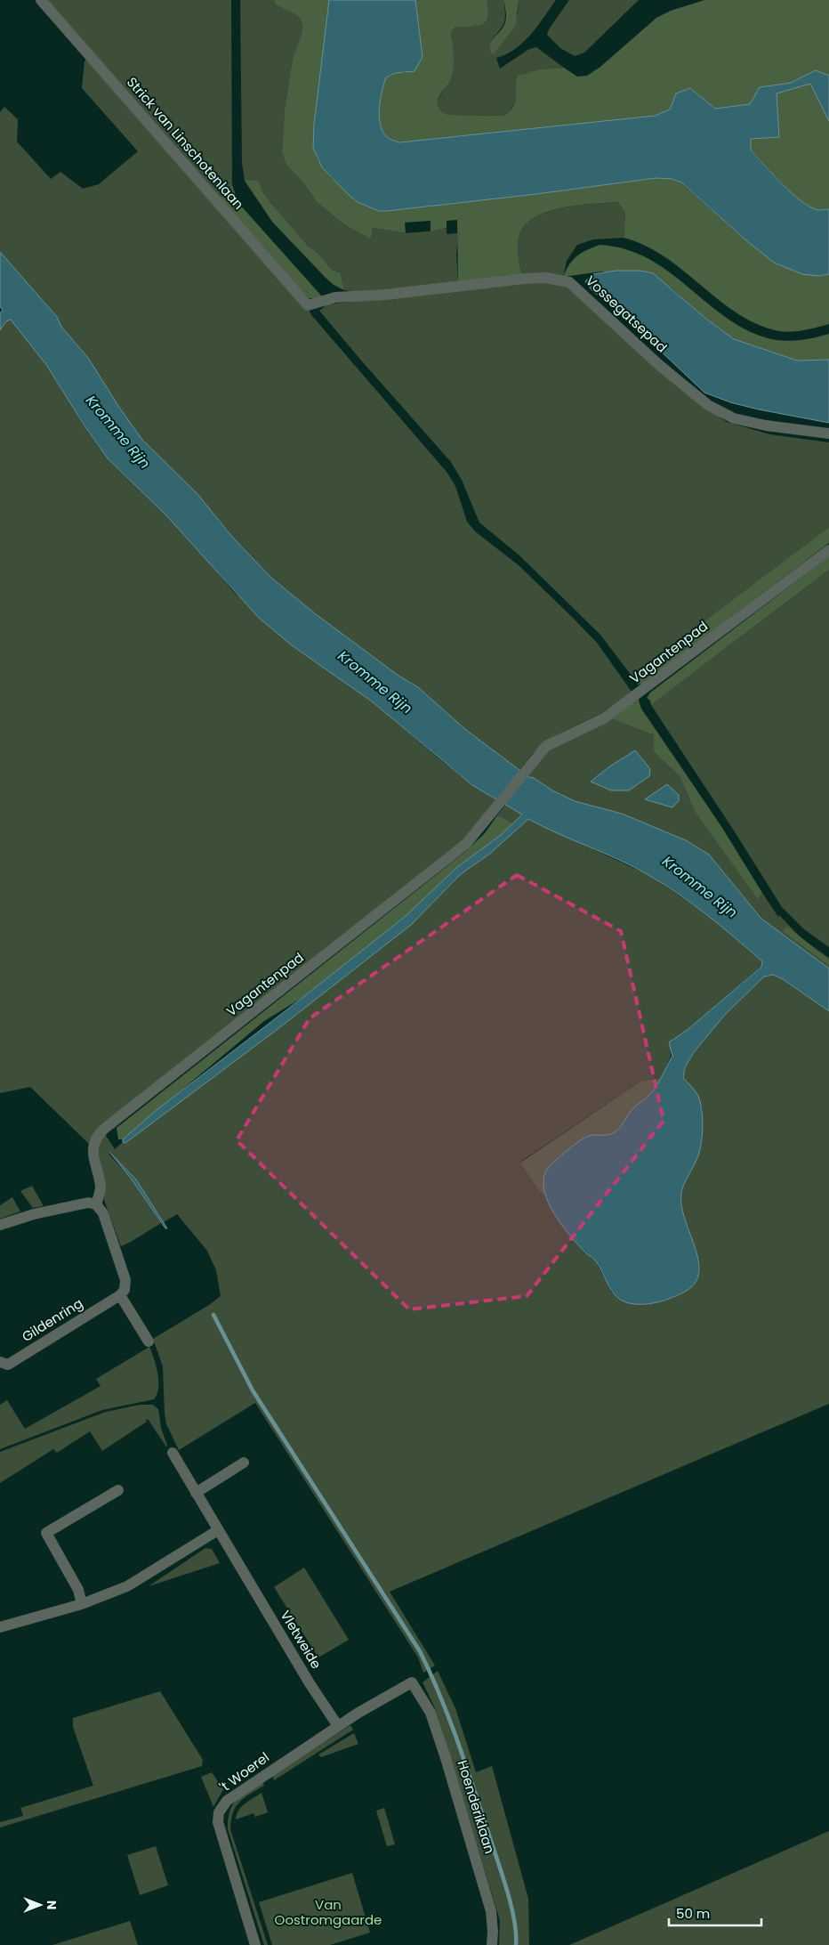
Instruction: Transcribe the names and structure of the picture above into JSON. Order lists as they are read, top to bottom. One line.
{"streets":{"street":["Strick van Linschotenlaan","Vossegatsepad","Vagantenpad","Gildenring","Vletweide","'t Woerel","Hoenderiklaan"]},"crossings":[["Strick van Linschotenlaan","Vossegatsepad"],["Vletweide","'t Woerel"],["Vletweide","Hoenderiklaan"],["'t Woerel","Hoenderiklaan"]],"water":["Kromme Rijn"],"parks":["Van Oostromgaarde"],"scale_bar":"50 m","north":"right"}
